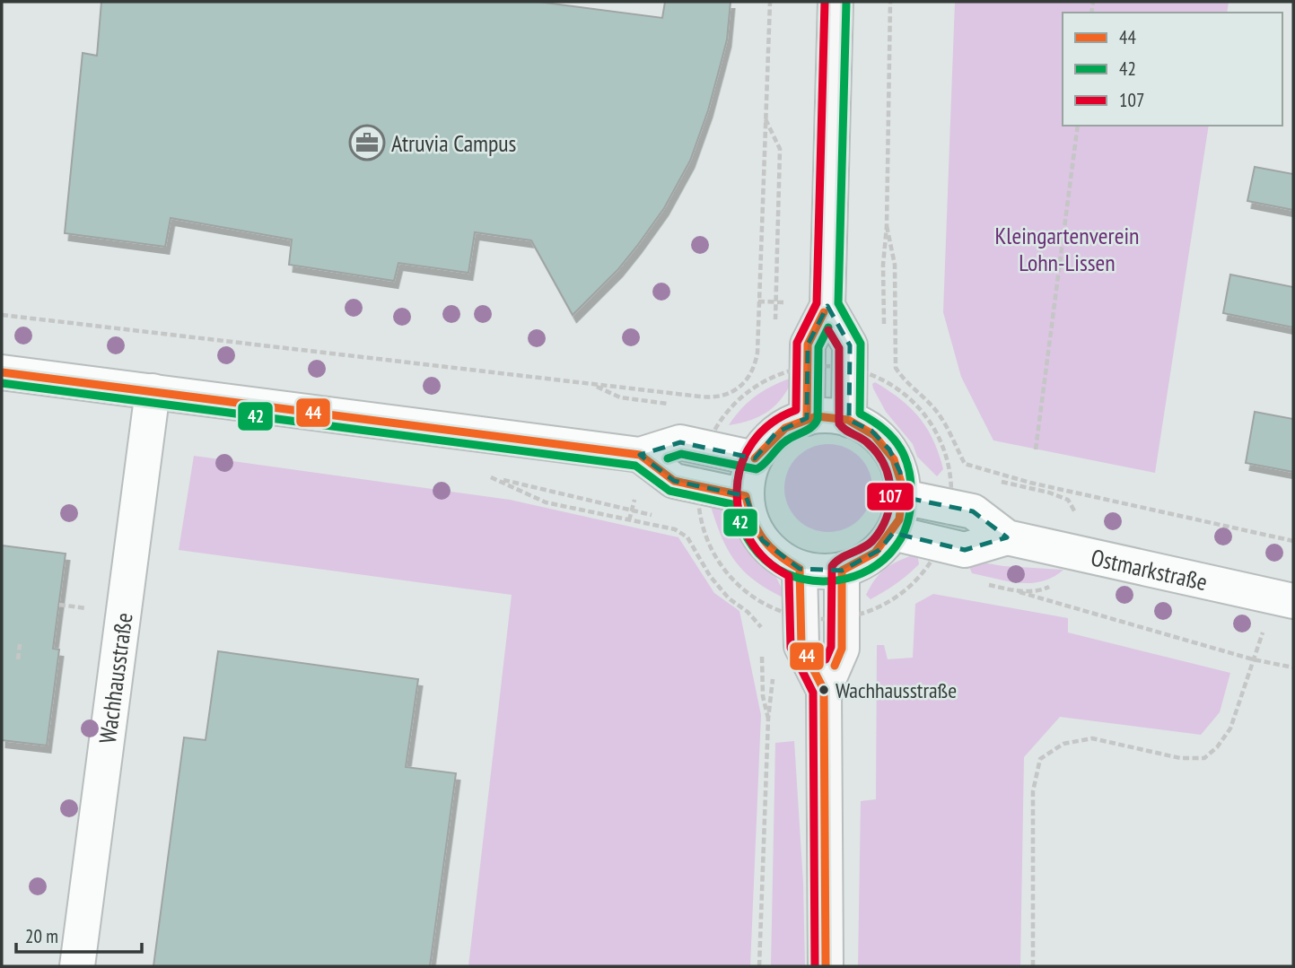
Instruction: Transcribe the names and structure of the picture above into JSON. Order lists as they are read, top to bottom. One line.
{"streets":{"street":["Ostmarkstraße","Wachhausstraße"]},"parks":["Kleingartenverein Lohn-Lissen"],"places":{"office":["Atruvia Campus"],"other":["Wachhausstraße"]},"lines":["transit line 42","transit line 107","transit line 44"],"legend":["44","42","107"],"scale_bar":"20 m"}
